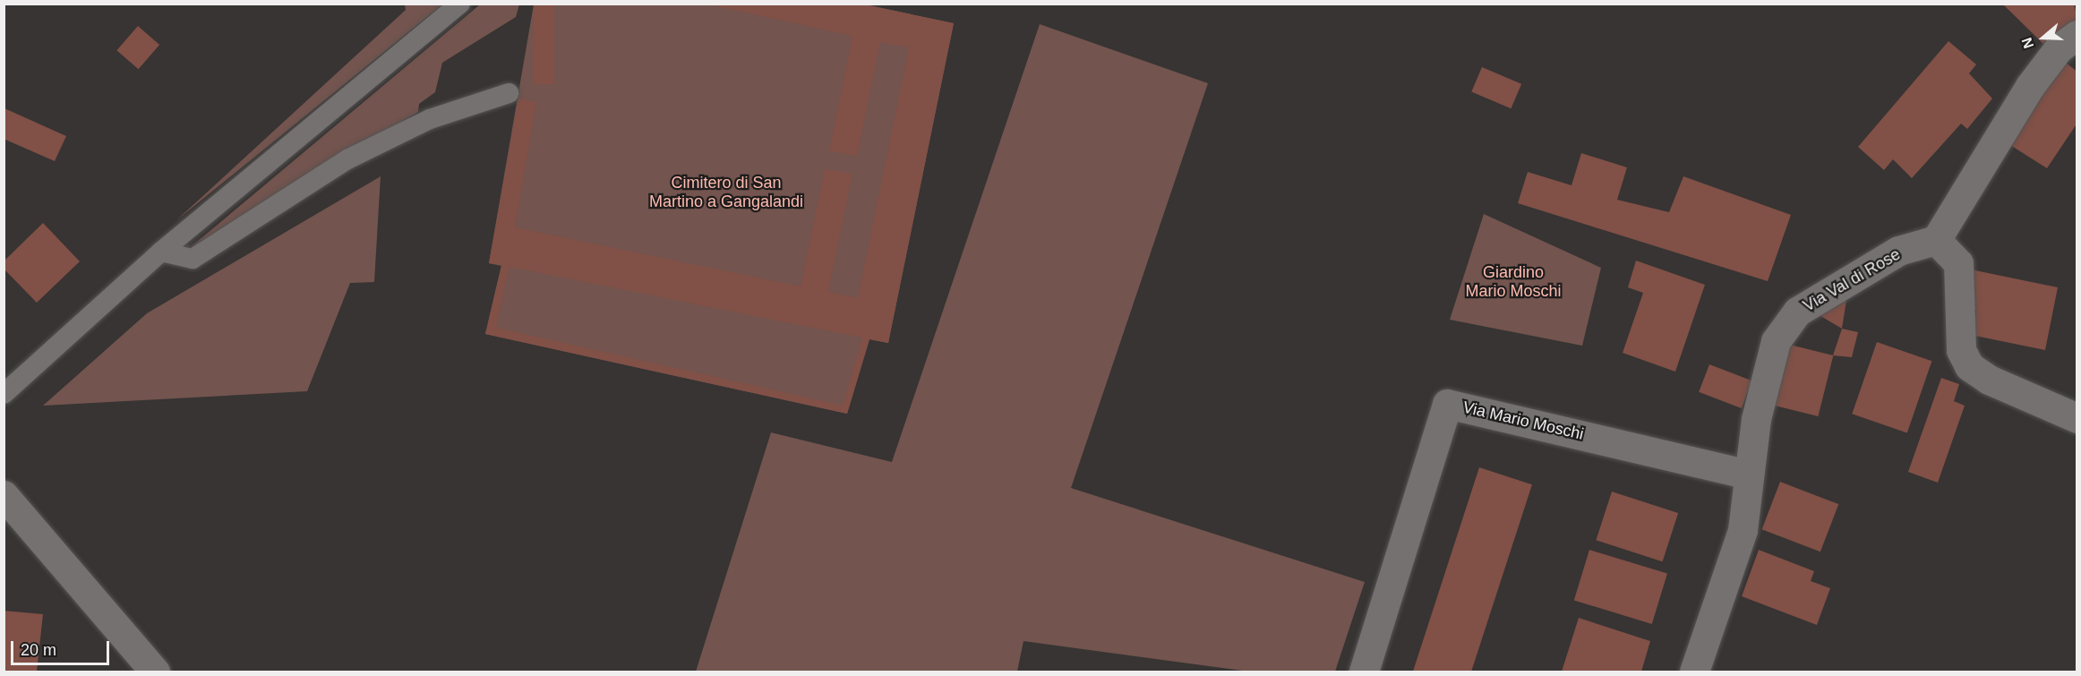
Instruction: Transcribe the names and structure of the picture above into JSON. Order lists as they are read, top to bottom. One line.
{"streets":{"street":["Via Val di Rose","Via Mario Moschi"]},"crossings":[["Via Val di Rose","Via Mario Moschi"]],"parks":["Cimitero di San Martino a Gangalandi","Giardino Mario Moschi"],"scale_bar":"20 m","north":"left"}
